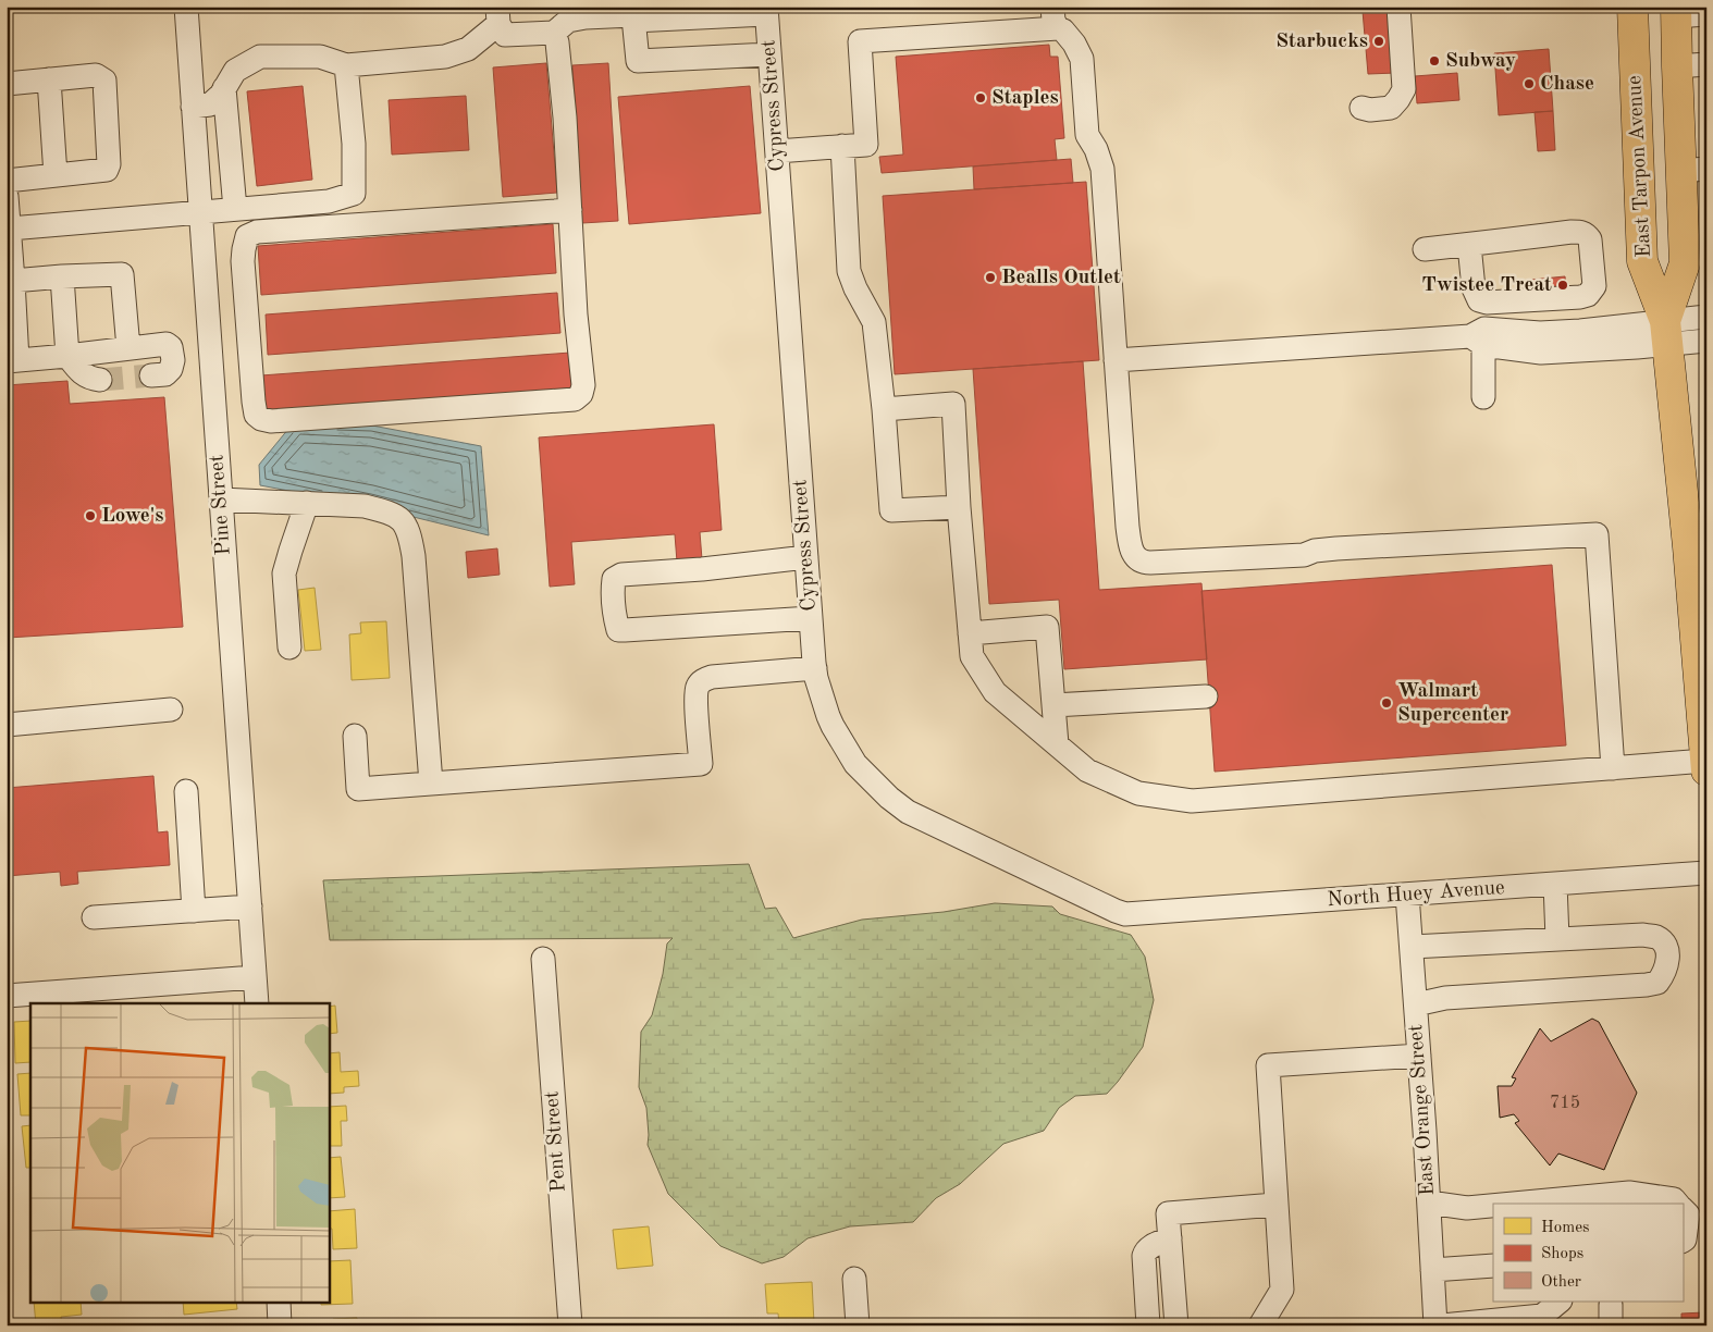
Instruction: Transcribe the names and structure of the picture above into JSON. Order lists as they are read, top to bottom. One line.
{"streets":{"main road":["East Tarpon Avenue"],"street":["Cypress Street","Pine Street","North Huey Avenue","East Orange Street","Pent Street"]},"crossings":[["Cypress Street","North Huey Avenue"],["North Huey Avenue","East Orange Street"]],"places":["Starbucks","Subway","Chase","Staples","Bealls Outlet","Twistee Treat","Lowe's","Walmart Supercenter"],"house_numbers":["715"],"legend":["Homes","Shops","Other"]}
